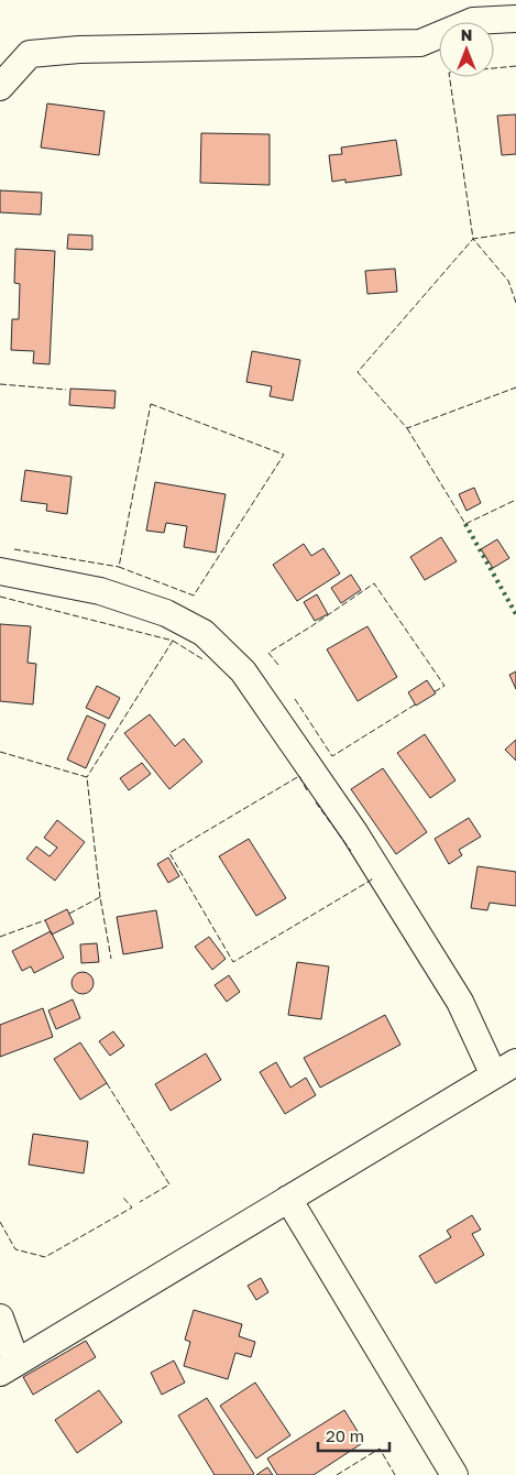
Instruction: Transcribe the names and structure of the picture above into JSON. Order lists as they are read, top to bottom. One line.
{"scale_bar":"20 m","north":"top"}
